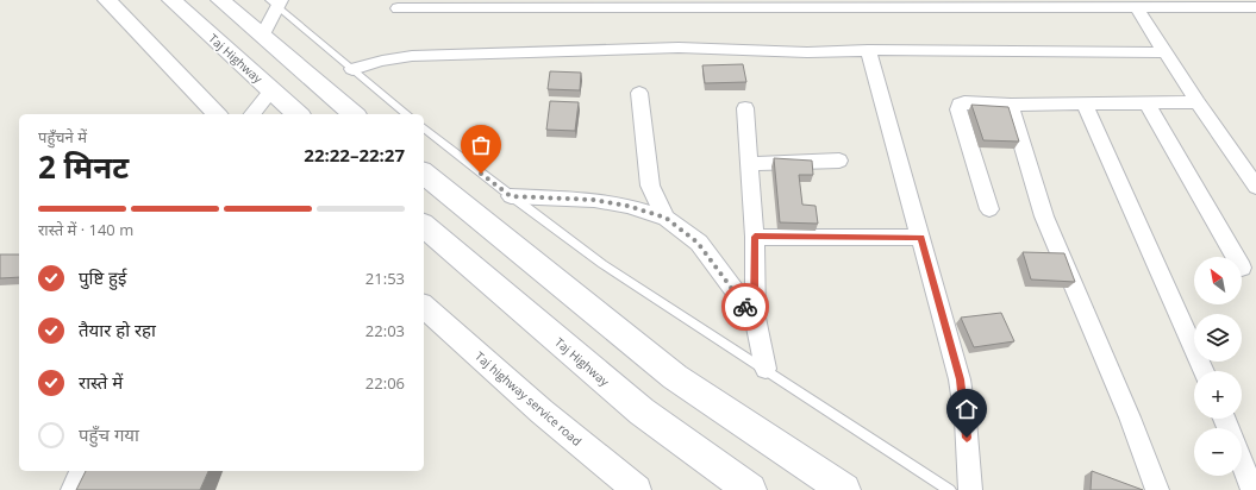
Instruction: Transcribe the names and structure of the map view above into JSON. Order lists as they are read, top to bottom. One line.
{"streets":{"main road":["Taj Highway"],"street":["Taj highway service road"]},"north":"top left","page":{"heading":["2 मिनट","पहुँचने में","22:22–22:27"],"bar":"रास्ते में · 140 m","list":[["पुष्टि हुई","21:53"],["तैयार हो रहा","22:03"],["रास्ते में","22:06"],"पहुँच गया"],"map_buttons":["+","−"]}}
